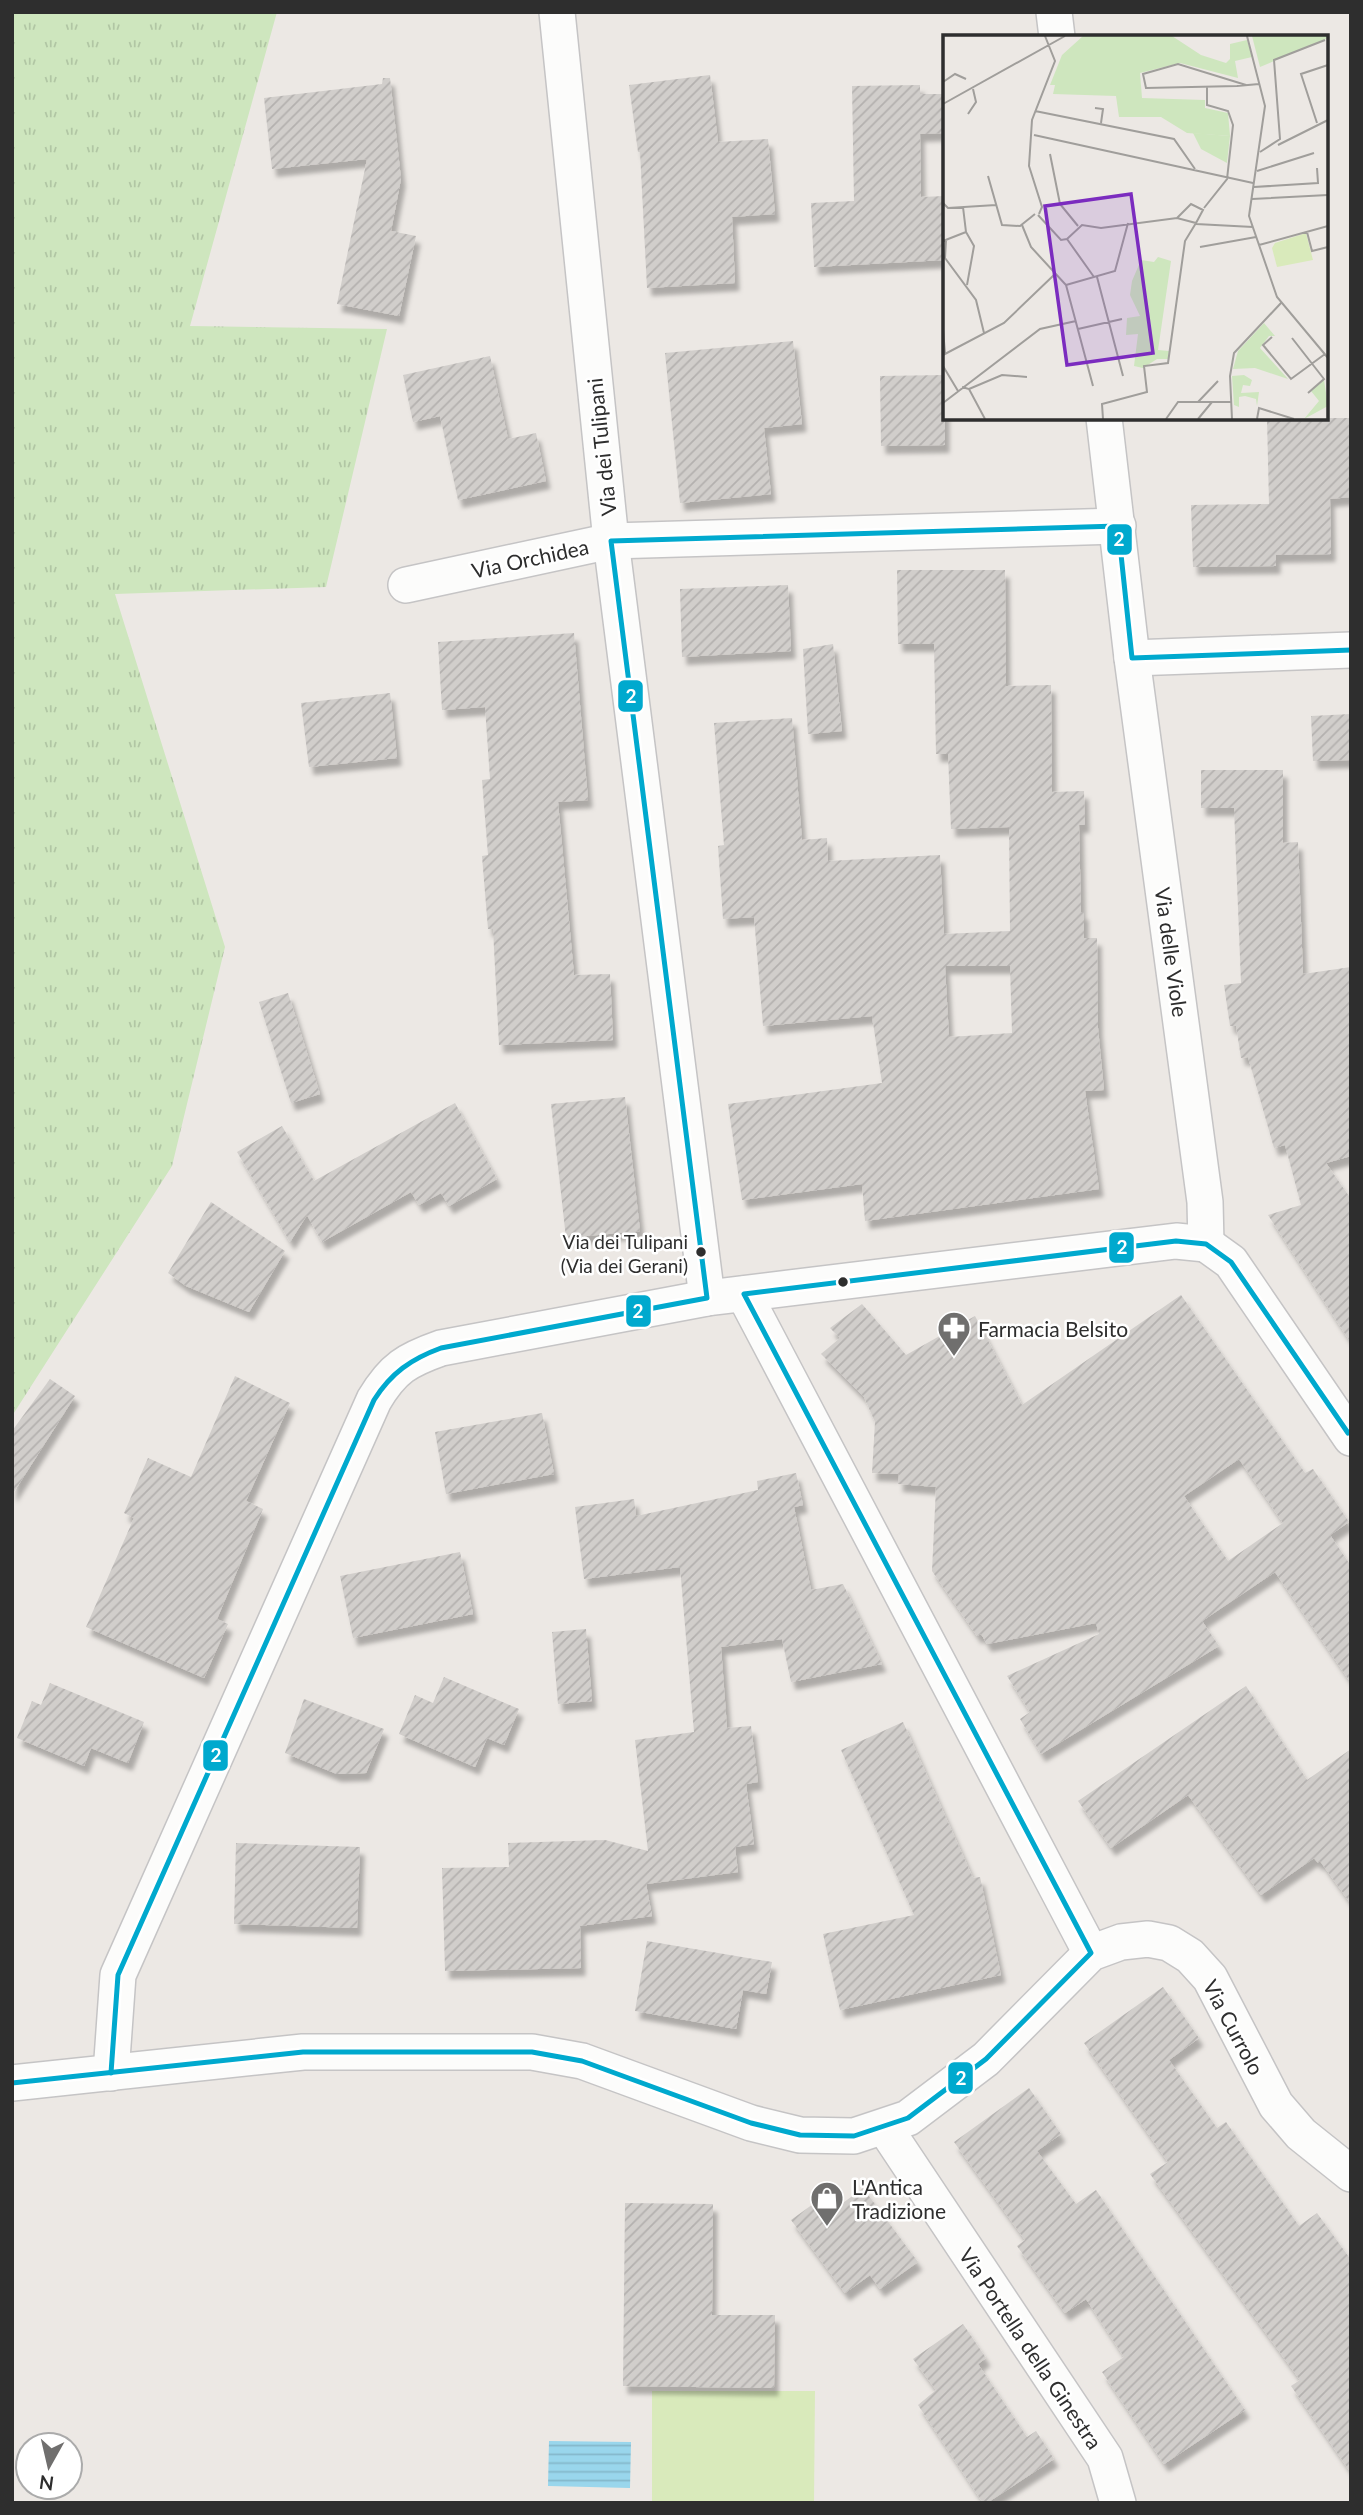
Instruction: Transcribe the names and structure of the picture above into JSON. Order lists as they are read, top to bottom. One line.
{"streets":{"street":["Via dei Tulipani","Via Orchidea","Via delle Viole","Via Currolo","Via Portella della Ginestra"]},"crossings":[["Via dei Tulipani","Via Orchidea"],["Via Orchidea","Via delle Viole"]],"places":{"other":["Via dei Tulipani (Via dei Gerani)"],"pharmacy":["Farmacia Belsito"],"shop":["L'Antica Tradizione"]},"lines":["transit line 2"],"north":"bottom"}
